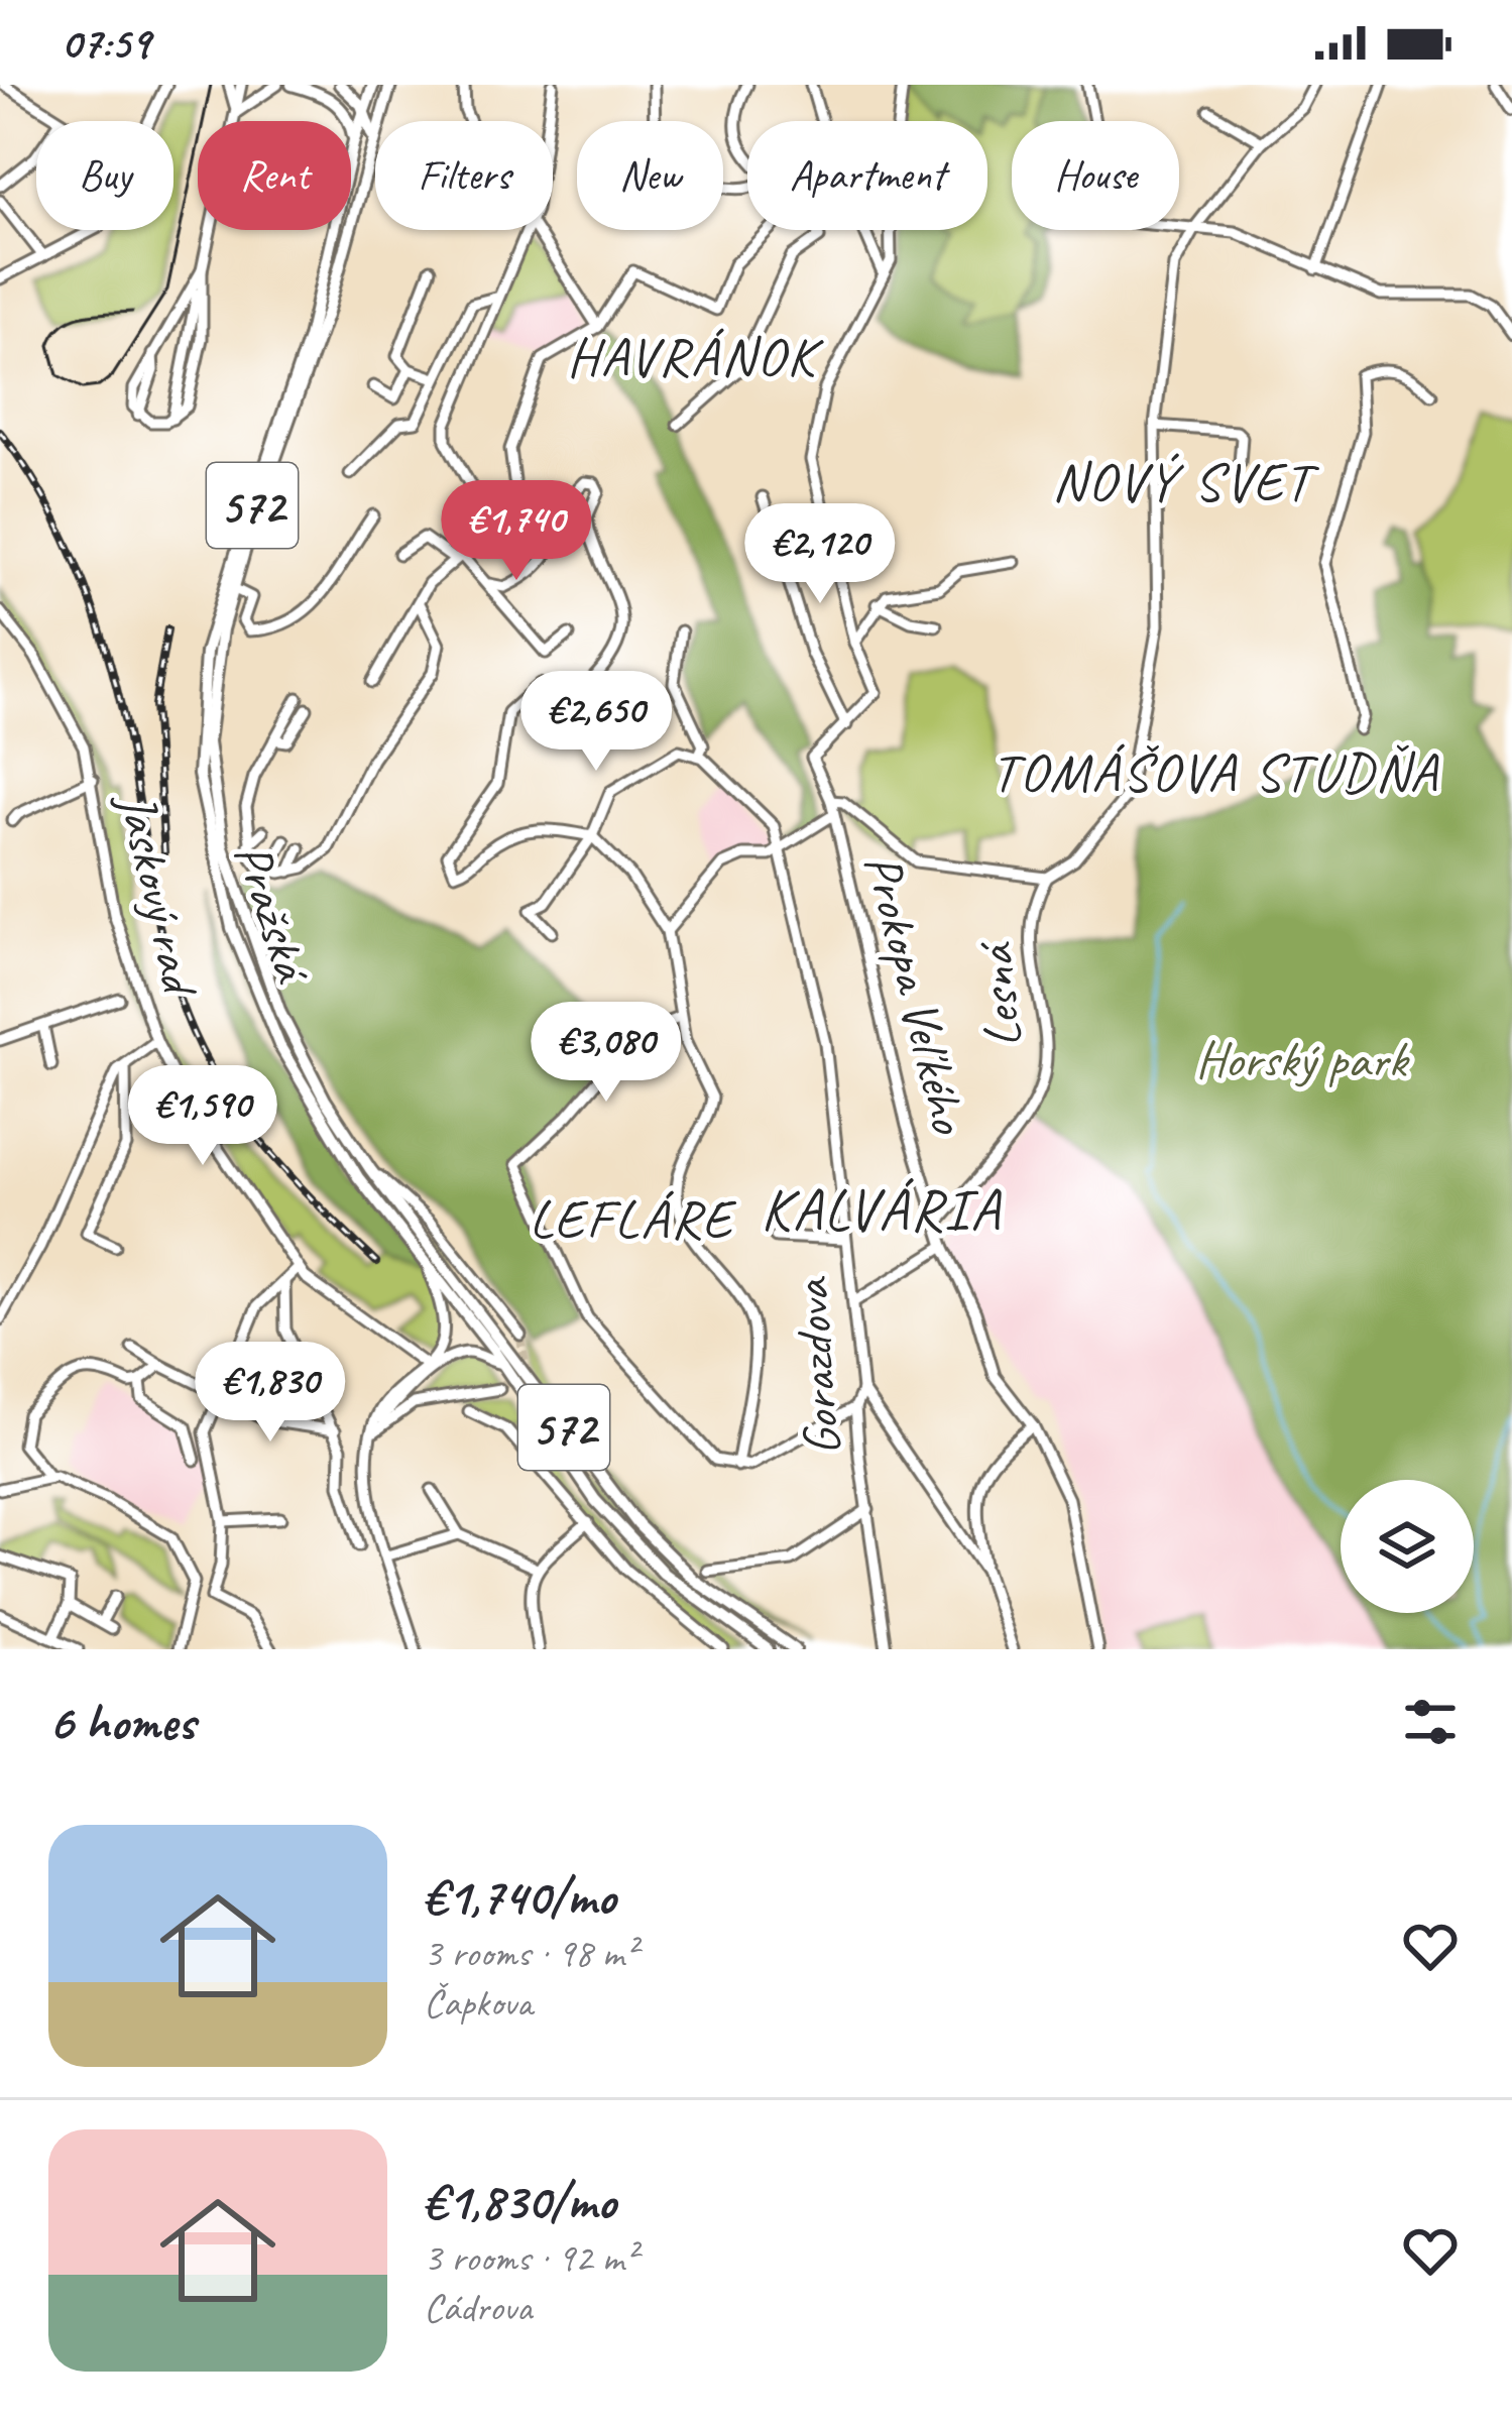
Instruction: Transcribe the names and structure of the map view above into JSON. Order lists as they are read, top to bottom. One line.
{"streets":{"main road":["572","Pražská"],"street":["Jaskový rad","Prokopa Veľkého","Lesná","Gorazdova"]},"crossings":[["Prokopa Veľkého","Lesná"]],"districts":["HAVRÁNOK","NOVÝ SVET","TOMÁŠOVA STUDŇA","KALVÁRIA","LEFLÁRE"],"parks":["Horský park"],"page":{"status":"07:59","chip":["Buy","Rent","Filters","New","Apartment","House"],"price":["€1,740","€2,120","€2,650","€3,080","€1,590","€1,830"],"heading":"6 homes","list":[{"name":"€1,740/mo","note":"3 rooms · 98 m² · Čapkova"},{"name":"€1,830/mo","note":"3 rooms · 92 m² · Cádrova"}]}}
